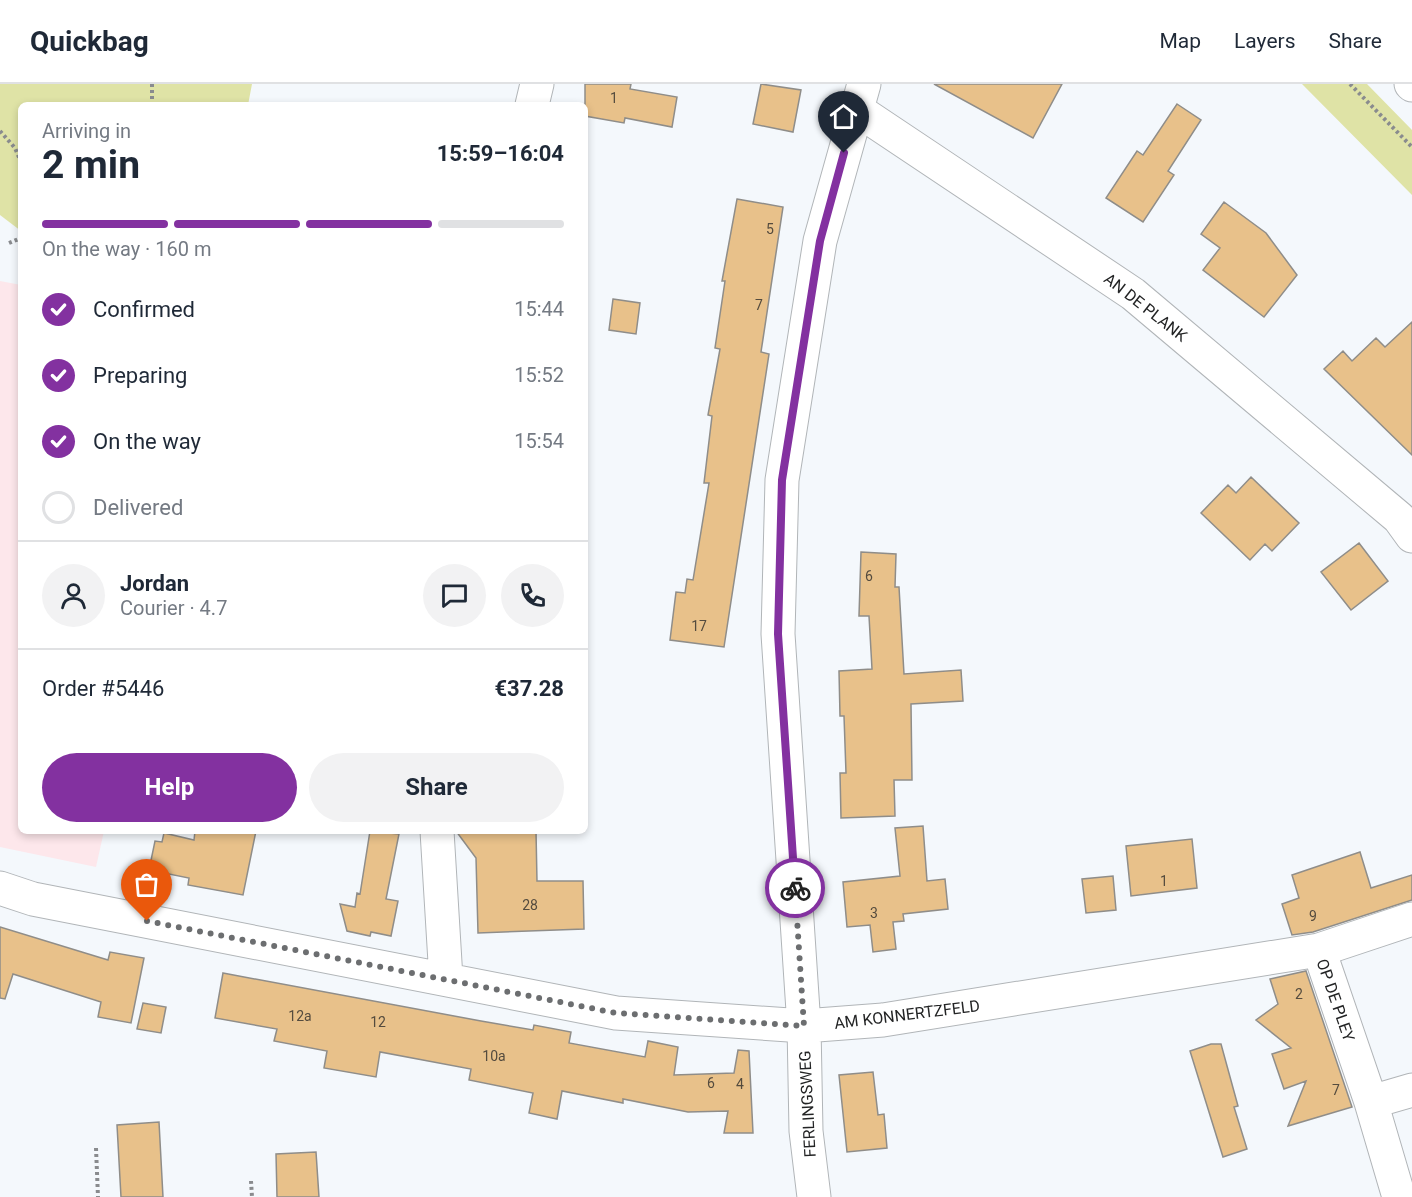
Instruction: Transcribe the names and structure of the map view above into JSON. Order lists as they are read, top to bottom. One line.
{"streets":{"street":["AN DE PLANK","OP DE PLEY","AM KONNERTZFELD","FERLINGSWEG"]},"crossings":[["AN DE PLANK","FERLINGSWEG"],["OP DE PLEY","AM KONNERTZFELD"],["AM KONNERTZFELD","FERLINGSWEG"]],"house_numbers":["1","5","7","6","17","1","28","3","9","2","12a","12","10a","6","4","7"],"page":{"header":"Quickbag","nav":["Map","Layers","Share"],"heading":["2 min","Arriving in","15:59–16:04"],"panel":["Jordan","Courier · 4.7","Order #5446","€37.28"],"bar":"On the way · 160 m","list":[["Confirmed","15:44"],["Preparing","15:52"],["On the way","15:54"],"Delivered"],"buttons":["Help","Share"]}}
